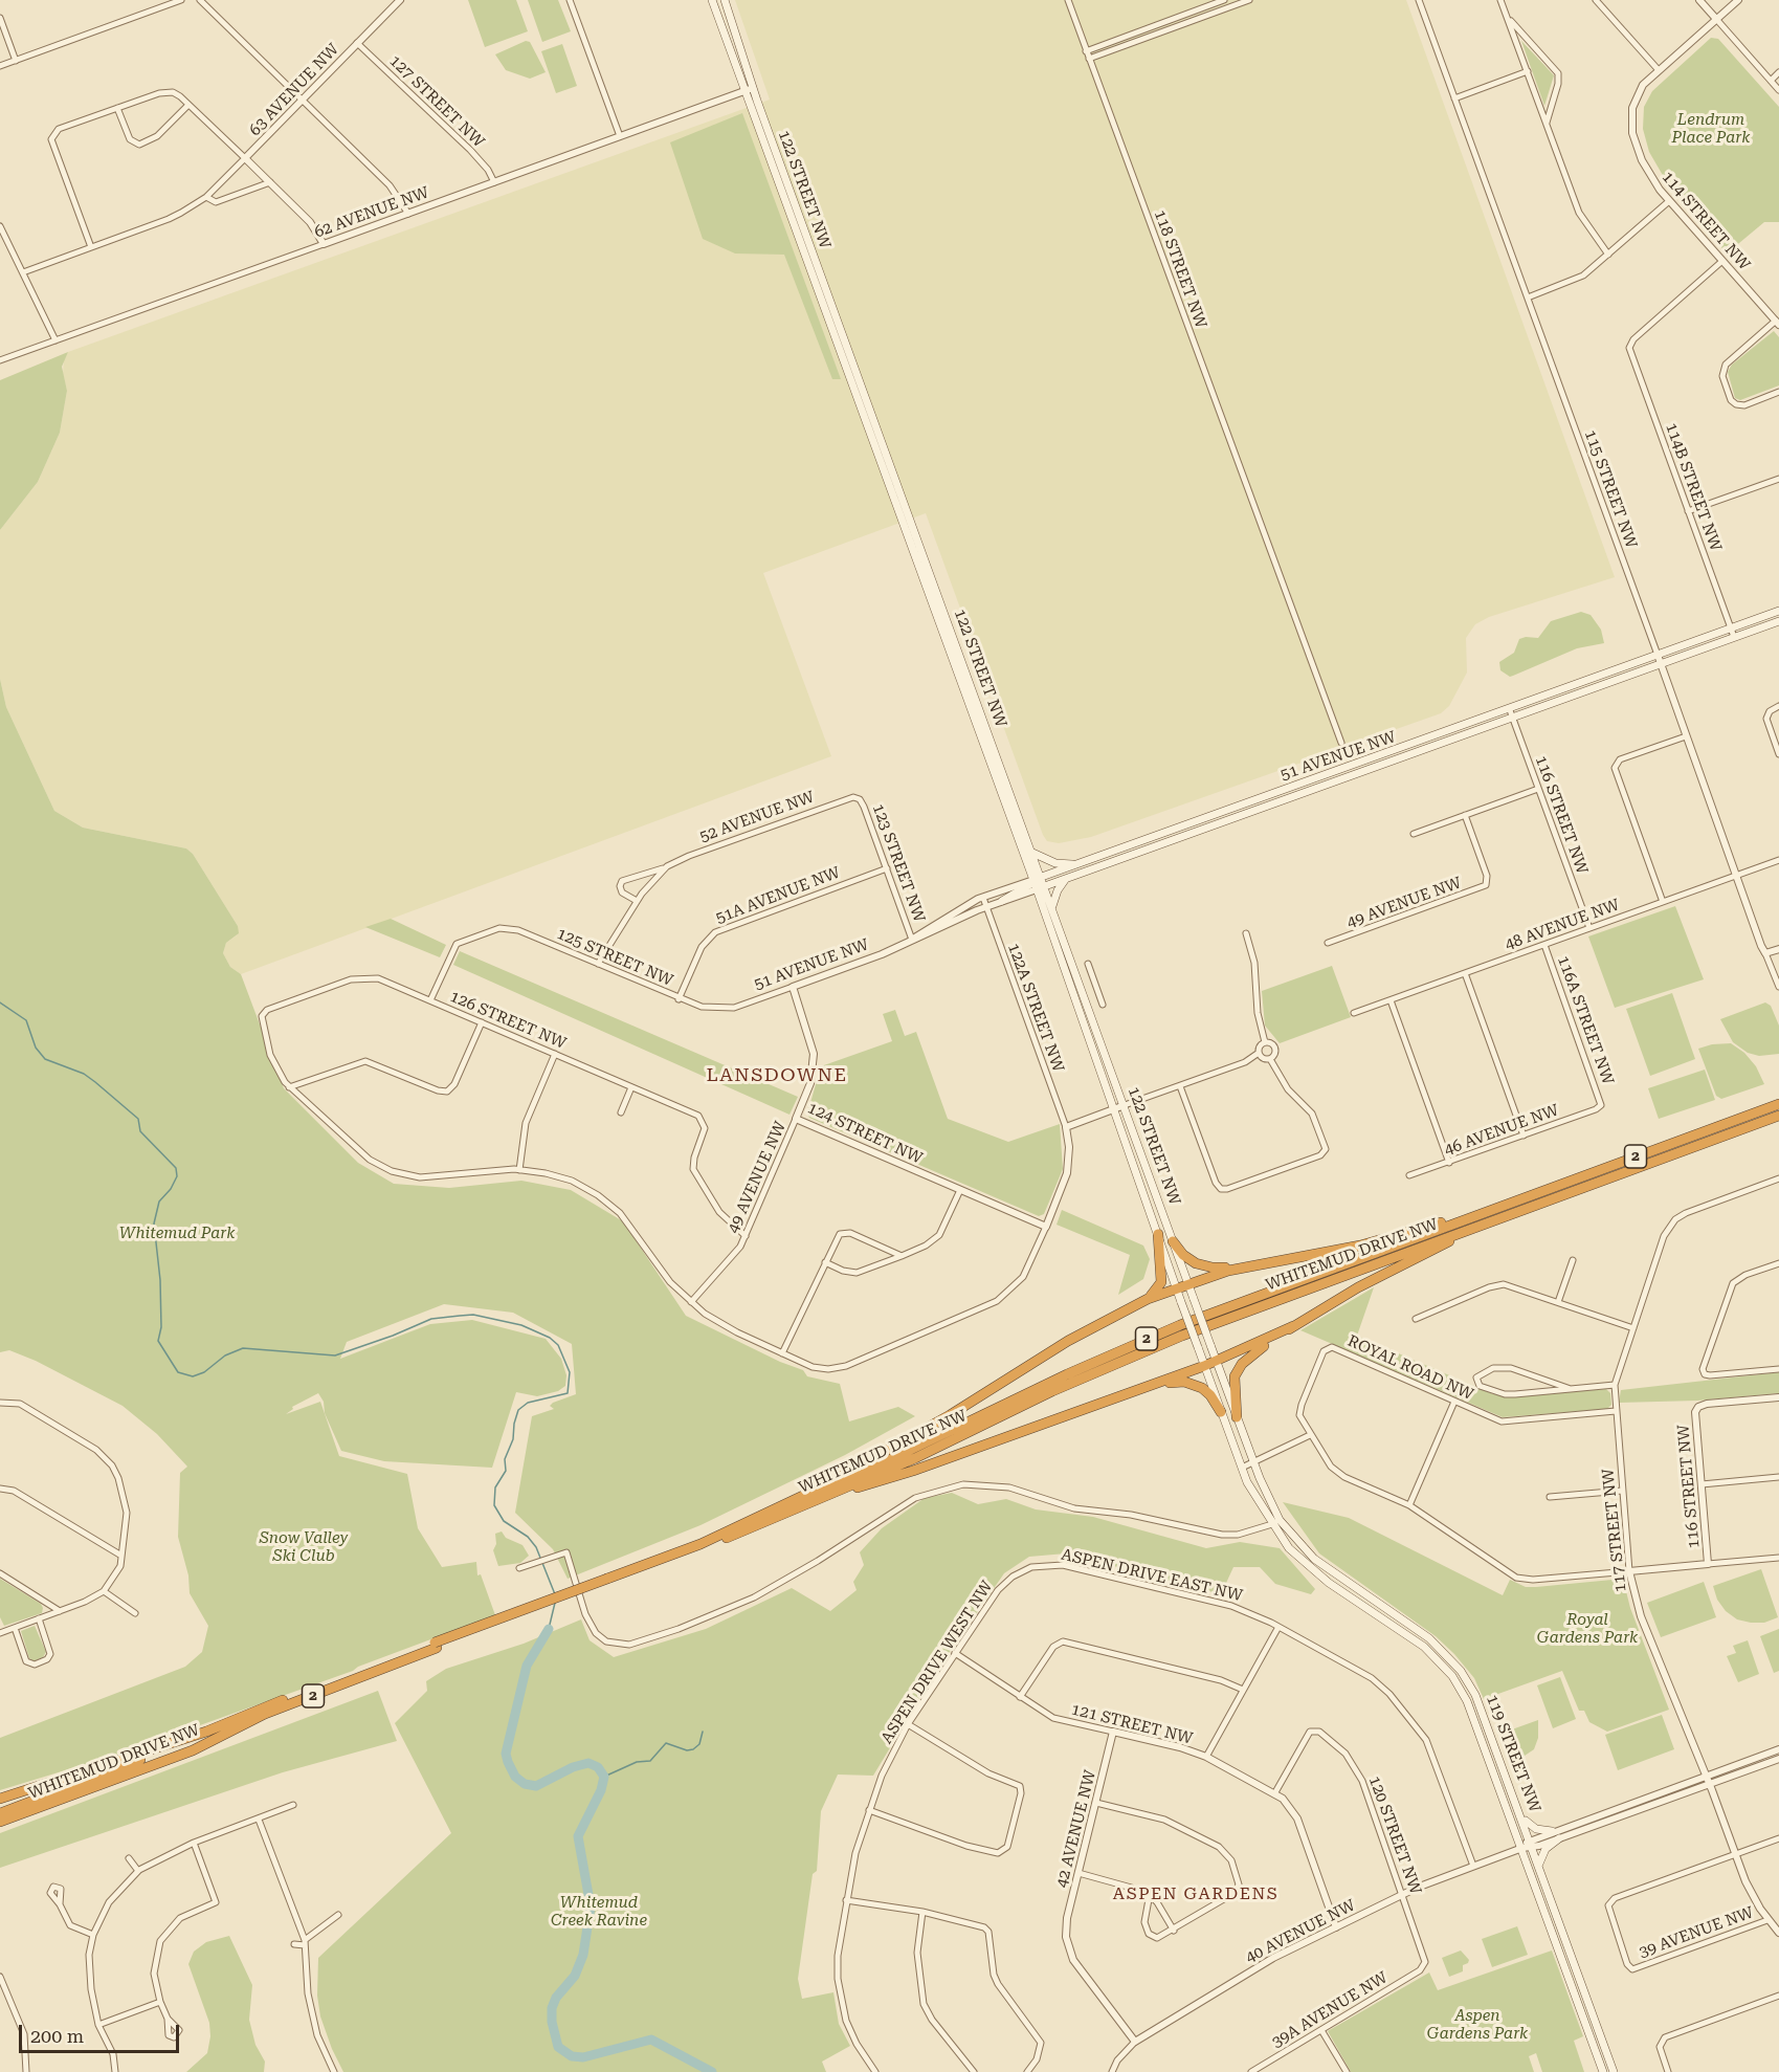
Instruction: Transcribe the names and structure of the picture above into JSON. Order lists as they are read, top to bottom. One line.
{"streets":{"highway":["2","WHITEMUD DRIVE NW"],"main road":["122 STREET NW","51 AVENUE NW","119 STREET NW"],"street":["63 AVENUE NW","127 STREET NW","62 AVENUE NW","114 STREET NW","118 STREET NW","114B STREET NW","115 STREET NW","116 STREET NW","52 AVENUE NW","123 STREET NW","51A AVENUE NW","49 AVENUE NW","48 AVENUE NW","125 STREET NW","122A STREET NW","126 STREET NW","116A STREET NW","46 AVENUE NW","124 STREET NW","ROYAL ROAD NW","117 STREET NW","ASPEN DRIVE EAST NW","ASPEN DRIVE WEST NW","121 STREET NW","42 AVENUE NW","120 STREET NW","40 AVENUE NW","39 AVENUE NW","39A AVENUE NW"]},"crossings":[["63 AVENUE NW","127 STREET NW"],["127 STREET NW","62 AVENUE NW"],["122 STREET NW","62 AVENUE NW"],["122 STREET NW","51 AVENUE NW"],["122 STREET NW","119 STREET NW"],["114 STREET NW","114B STREET NW"],["114B STREET NW","51 AVENUE NW"],["115 STREET NW","51 AVENUE NW"],["115 STREET NW","48 AVENUE NW"],["51 AVENUE NW","116 STREET NW"],["51 AVENUE NW","123 STREET NW"],["51 AVENUE NW","125 STREET NW"],["51 AVENUE NW","122A STREET NW"],["51 AVENUE NW","124 STREET NW"],["116 STREET NW","48 AVENUE NW"],["52 AVENUE NW","123 STREET NW"],["52 AVENUE NW","125 STREET NW"],["123 STREET NW","51A AVENUE NW"],["51A AVENUE NW","125 STREET NW"],["49 AVENUE NW","126 STREET NW"],["49 AVENUE NW","124 STREET NW"],["48 AVENUE NW","116A STREET NW"],["125 STREET NW","126 STREET NW"],["116A STREET NW","46 AVENUE NW"],["ROYAL ROAD NW","117 STREET NW"],["117 STREET NW","40 AVENUE NW"],["117 STREET NW","39 AVENUE NW"],["ASPEN DRIVE EAST NW","ASPEN DRIVE WEST NW"],["ASPEN DRIVE EAST NW","40 AVENUE NW"],["ASPEN DRIVE WEST NW","121 STREET NW"],["121 STREET NW","42 AVENUE NW"],["121 STREET NW","120 STREET NW"],["121 STREET NW","40 AVENUE NW"],["119 STREET NW","40 AVENUE NW"],["42 AVENUE NW","40 AVENUE NW"],["120 STREET NW","40 AVENUE NW"],["120 STREET NW","39A AVENUE NW"]],"districts":["LANSDOWNE","ASPEN GARDENS"],"parks":["Lendrum Place Park","Whitemud Park","Snow Valley Ski Club","Royal Gardens Park","Whitemud Creek Ravine","Aspen Gardens Park"],"scale_bar":"200 m"}
